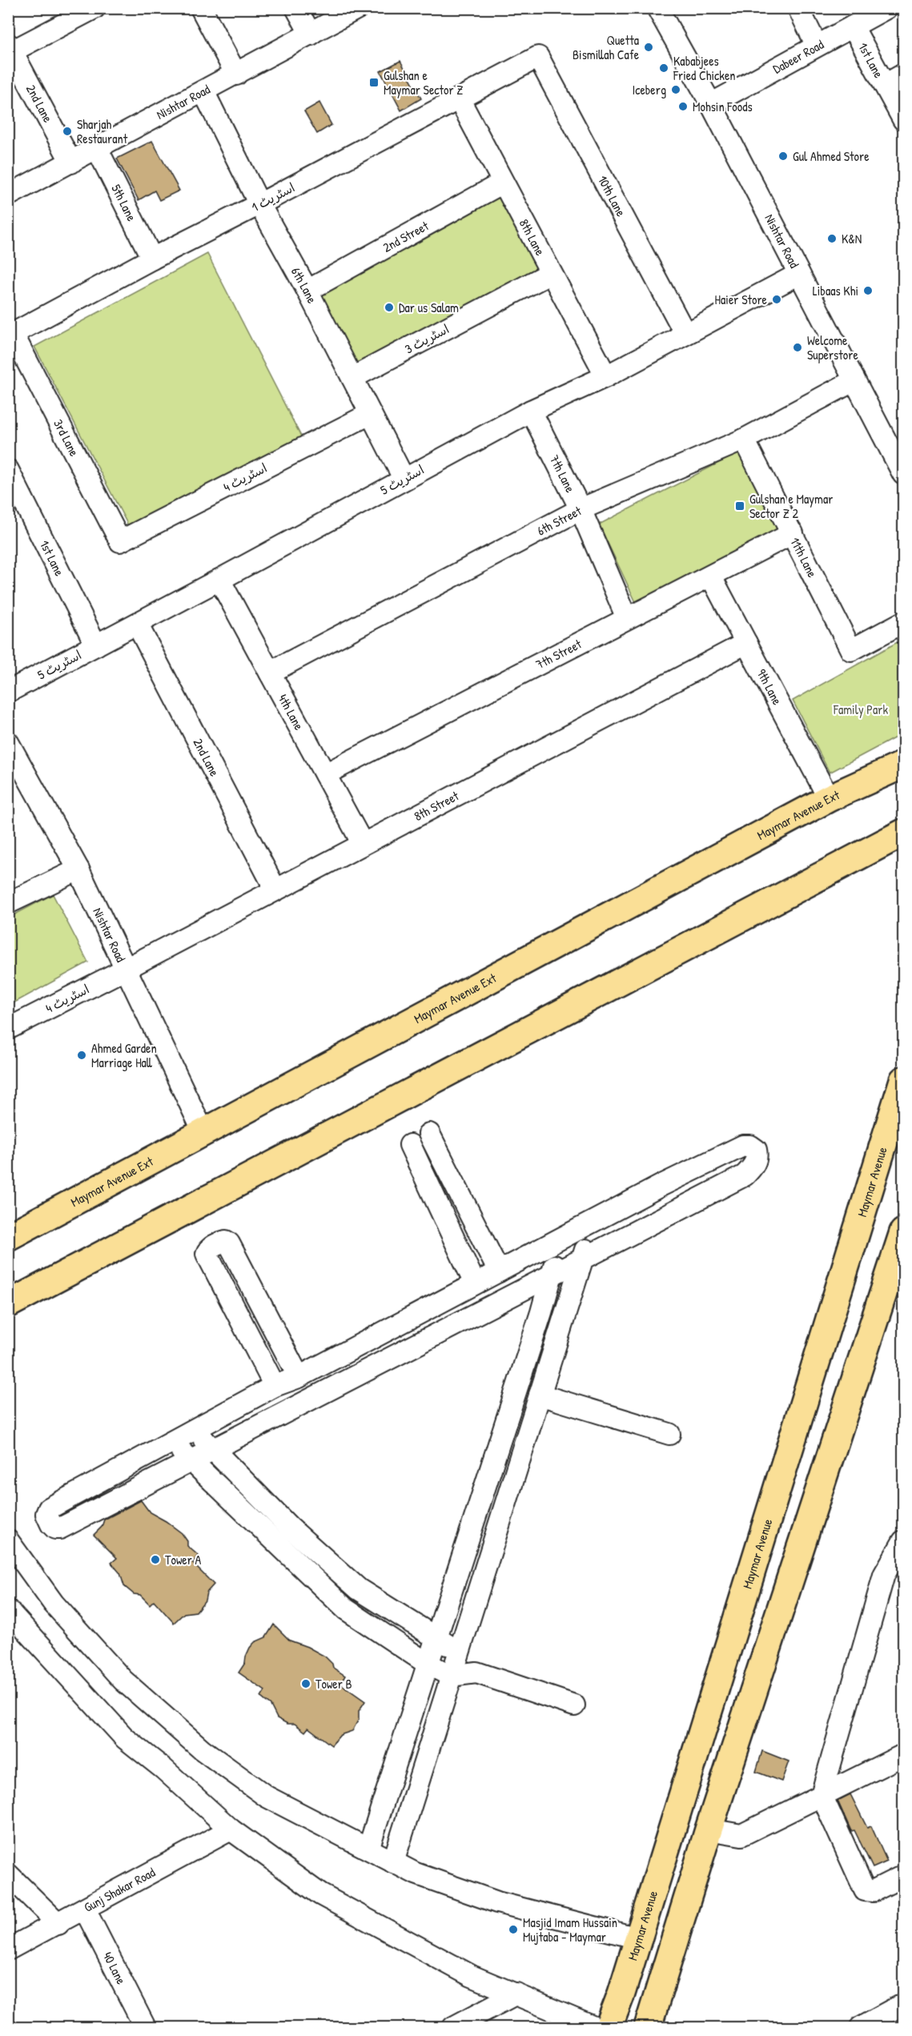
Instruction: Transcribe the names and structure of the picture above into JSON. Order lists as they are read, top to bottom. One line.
{"streets":{"main road":["Maymar Avenue Ext","Maymar Avenue"],"street":["Dabeer Road","1st Lane","Nishtar Road","2nd Lane","10th Lane","اسٹریٹ 1","5th Lane","2nd Street","8th Lane","6th Lane","اسٹریٹ 3","3rd Lane","7th Lane","اسٹریٹ 4","اسٹریٹ 5","6th Street","11th Lane","7th Street","9th Lane","4th Lane","8th Street","Gunj Shakar Road","40 Lane"]},"crossings":[["Dabeer Road","1st Lane"],["Dabeer Road","Nishtar Road"],["1st Lane","اسٹریٹ 5"],["Nishtar Road","2nd Lane"],["Nishtar Road","5th Lane"],["Nishtar Road","6th Lane"],["Nishtar Road","اسٹریٹ 4"],["Nishtar Road","اسٹریٹ 5"],["Nishtar Road","6th Street"],["Nishtar Road","8th Street"],["Nishtar Road","Maymar Avenue Ext"],["2nd Lane","اسٹریٹ 5"],["2nd Lane","8th Street"],["10th Lane","اسٹریٹ 1"],["10th Lane","اسٹریٹ 5"],["اسٹریٹ 1","5th Lane"],["اسٹریٹ 1","8th Lane"],["اسٹریٹ 1","6th Lane"],["اسٹریٹ 1","3rd Lane"],["2nd Street","8th Lane"],["2nd Street","6th Lane"],["8th Lane","اسٹریٹ 3"],["8th Lane","اسٹریٹ 5"],["6th Lane","اسٹریٹ 3"],["6th Lane","اسٹریٹ 4"],["6th Lane","اسٹریٹ 5"],["3rd Lane","اسٹریٹ 4"],["7th Lane","اسٹریٹ 5"],["7th Lane","6th Street"],["7th Lane","7th Street"],["اسٹریٹ 4","8th Street"],["اسٹریٹ 5","4th Lane"],["6th Street","11th Lane"],["6th Street","4th Lane"],["11th Lane","7th Street"],["7th Street","9th Lane"],["7th Street","4th Lane"],["9th Lane","8th Street"],["9th Lane","Maymar Avenue Ext"],["4th Lane","8th Street"],["Gunj Shakar Road","40 Lane"]],"parks":["Family Park"],"places":{"other":["Quetta Bismillah Cafe","Kababjees Fried Chicken","Iceberg","Mohsin Foods","Sharjah Restaurant","Gul Ahmed Store","K&N","Libaas Khi","Haier Store","Dar us Salam","Welcome Superstore","Ahmed Garden Marriage Hall","Tower A","Tower B","Masjid Imam Hussain Mujtaba - Maymar"],"transit":["Gulshan e Maymar Sector Z","Gulshan e Maymar Sector Z 2"]}}
